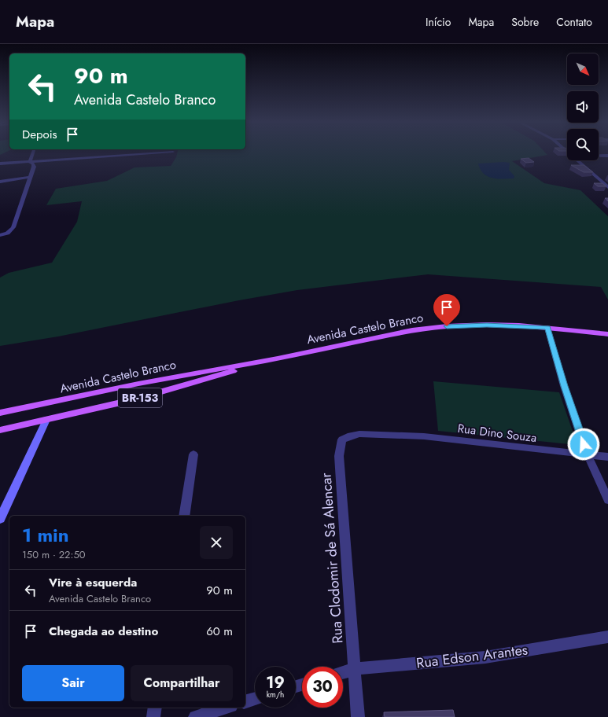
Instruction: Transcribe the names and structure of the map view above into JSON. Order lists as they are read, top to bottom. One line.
{"streets":{"main road":["Avenida Castelo Branco","BR-153"],"street":["Rua Dino Souza","Rua Clodomir de Sá Alencar","Rua Edson Arantes"]},"crossings":[["Rua Dino Souza","Rua Clodomir de Sá Alencar"],["Rua Clodomir de Sá Alencar","Rua Edson Arantes"]],"north":"bottom right","page":{"header":"Mapa","nav":["Início","Mapa","Sobre","Contato"],"turn":["90 m","Avenida Castelo Branco"],"then":"Depois","heading":["1 min","150 m · 22:50"],"list":[{"name":"Vire à esquerda","note":"Avenida Castelo Branco","value":"90 m"},{"name":"Chegada ao destino","value":"60 m"}],"buttons":["Sair","Compartilhar"],"speed":"19 km/h","limit":"30"}}
